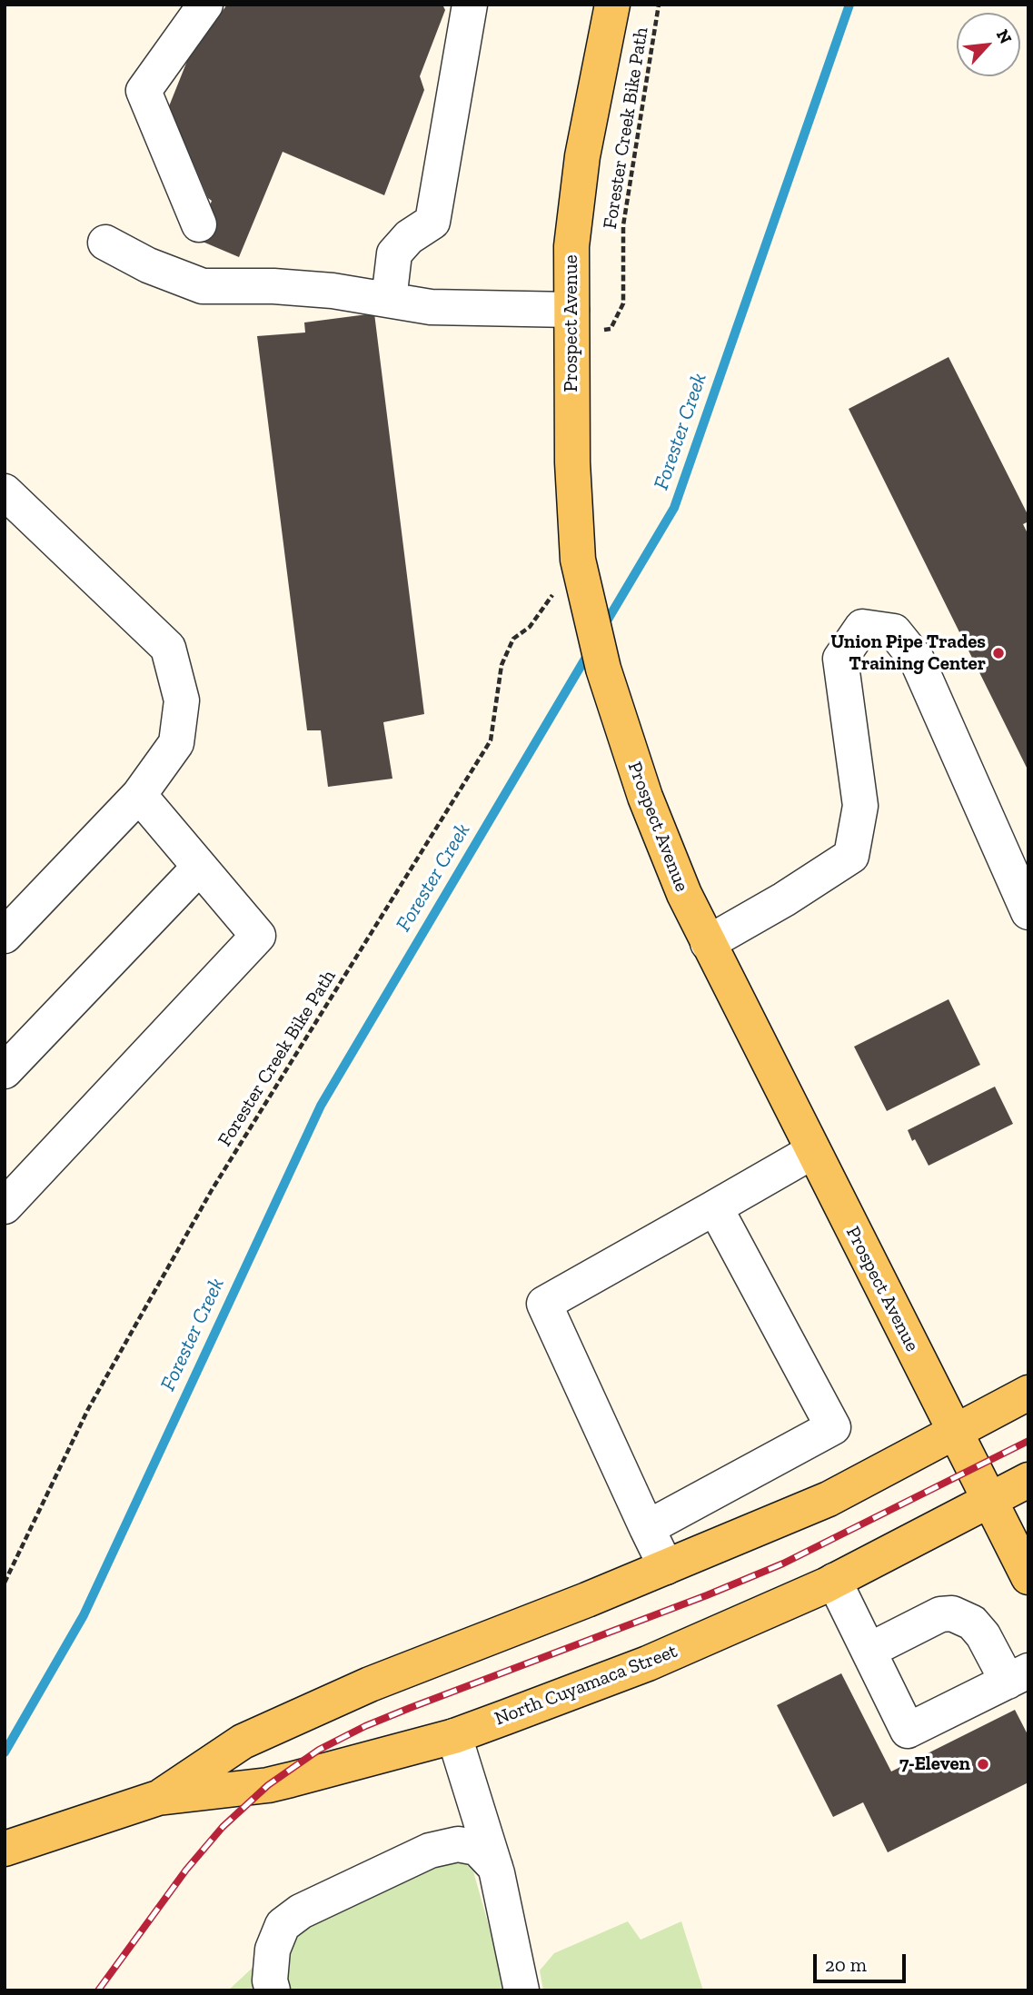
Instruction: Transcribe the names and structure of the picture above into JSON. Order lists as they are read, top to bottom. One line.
{"streets":{"main road":["Prospect Avenue","North Cuyamaca Street"],"path":["Forester Creek Bike Path"]},"crossings":[["Forester Creek Bike Path","Prospect Avenue"],["Prospect Avenue","North Cuyamaca Street"]],"water":["Forester Creek"],"places":["Union Pipe Trades Training Center","7-Eleven"],"scale_bar":"20 m","north":"top right"}
